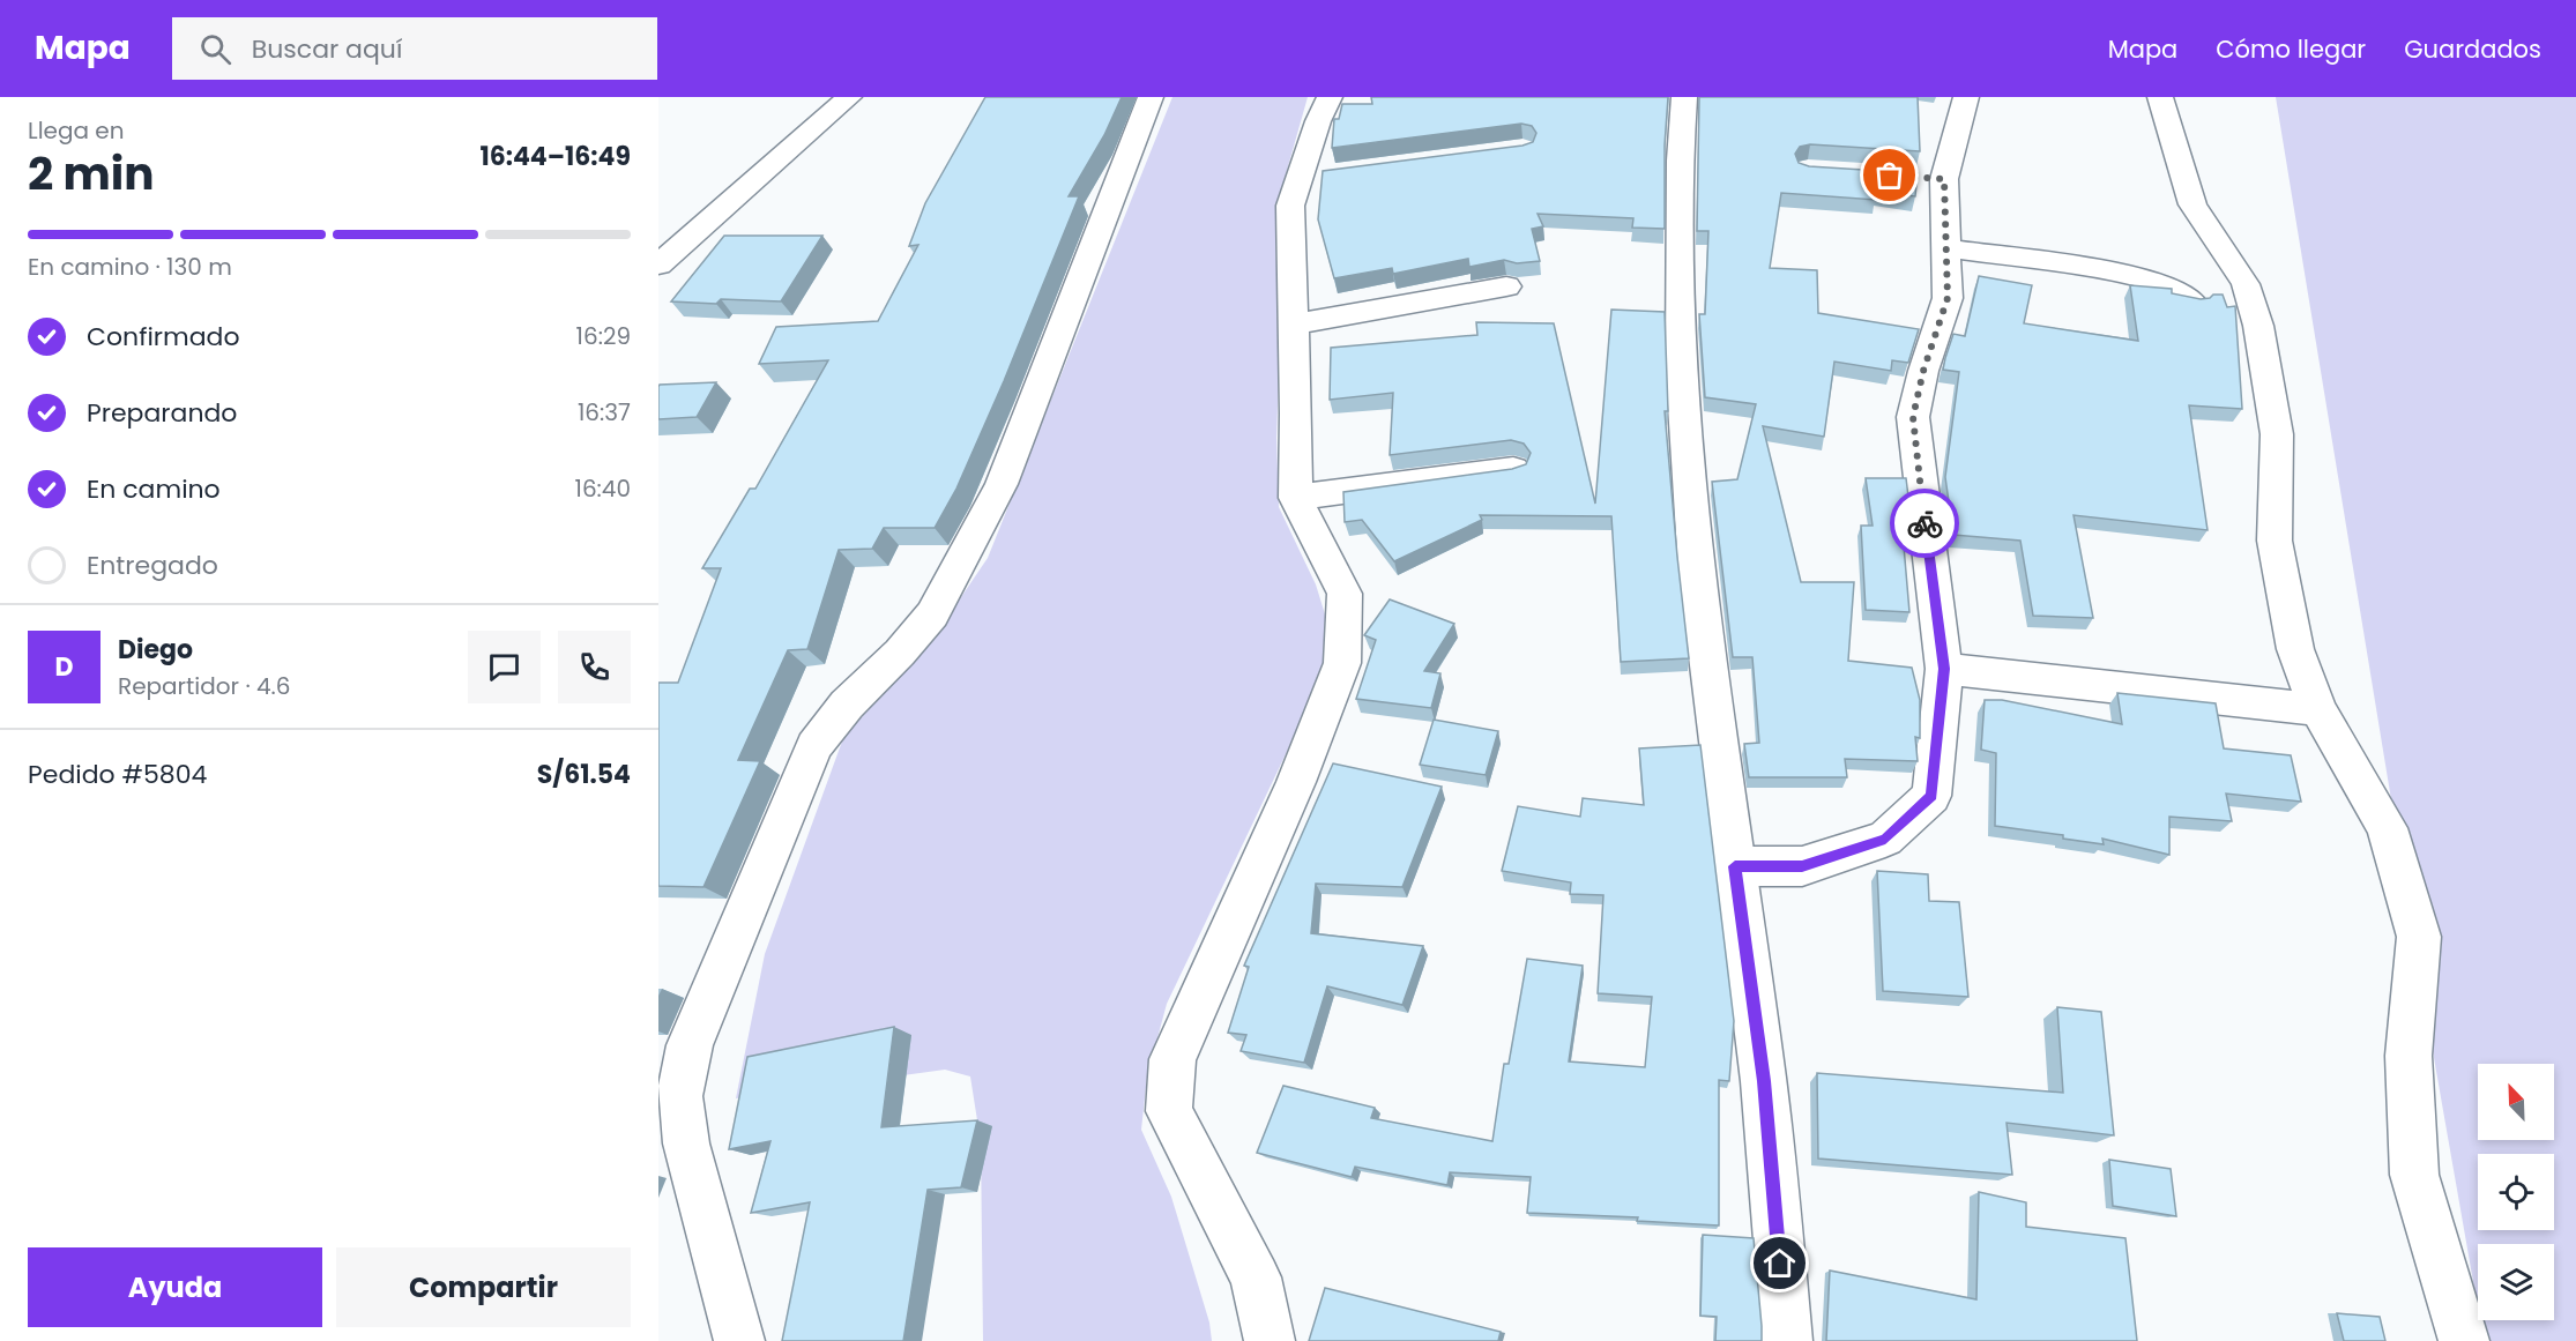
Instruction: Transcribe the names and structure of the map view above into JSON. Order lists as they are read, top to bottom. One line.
{"north":"top left","page":{"header":"Mapa","search":"Buscar aquí","nav":["Mapa","Cómo llegar","Guardados"],"heading":["2 min","Llega en","16:44–16:49"],"panel":["Diego","Repartidor · 4.6","Pedido #5804","S/61.54"],"bar":"En camino · 130 m","list":[["Confirmado","16:29"],["Preparando","16:37"],["En camino","16:40"],"Entregado"],"round":"D","buttons":["Ayuda","Compartir"]}}
